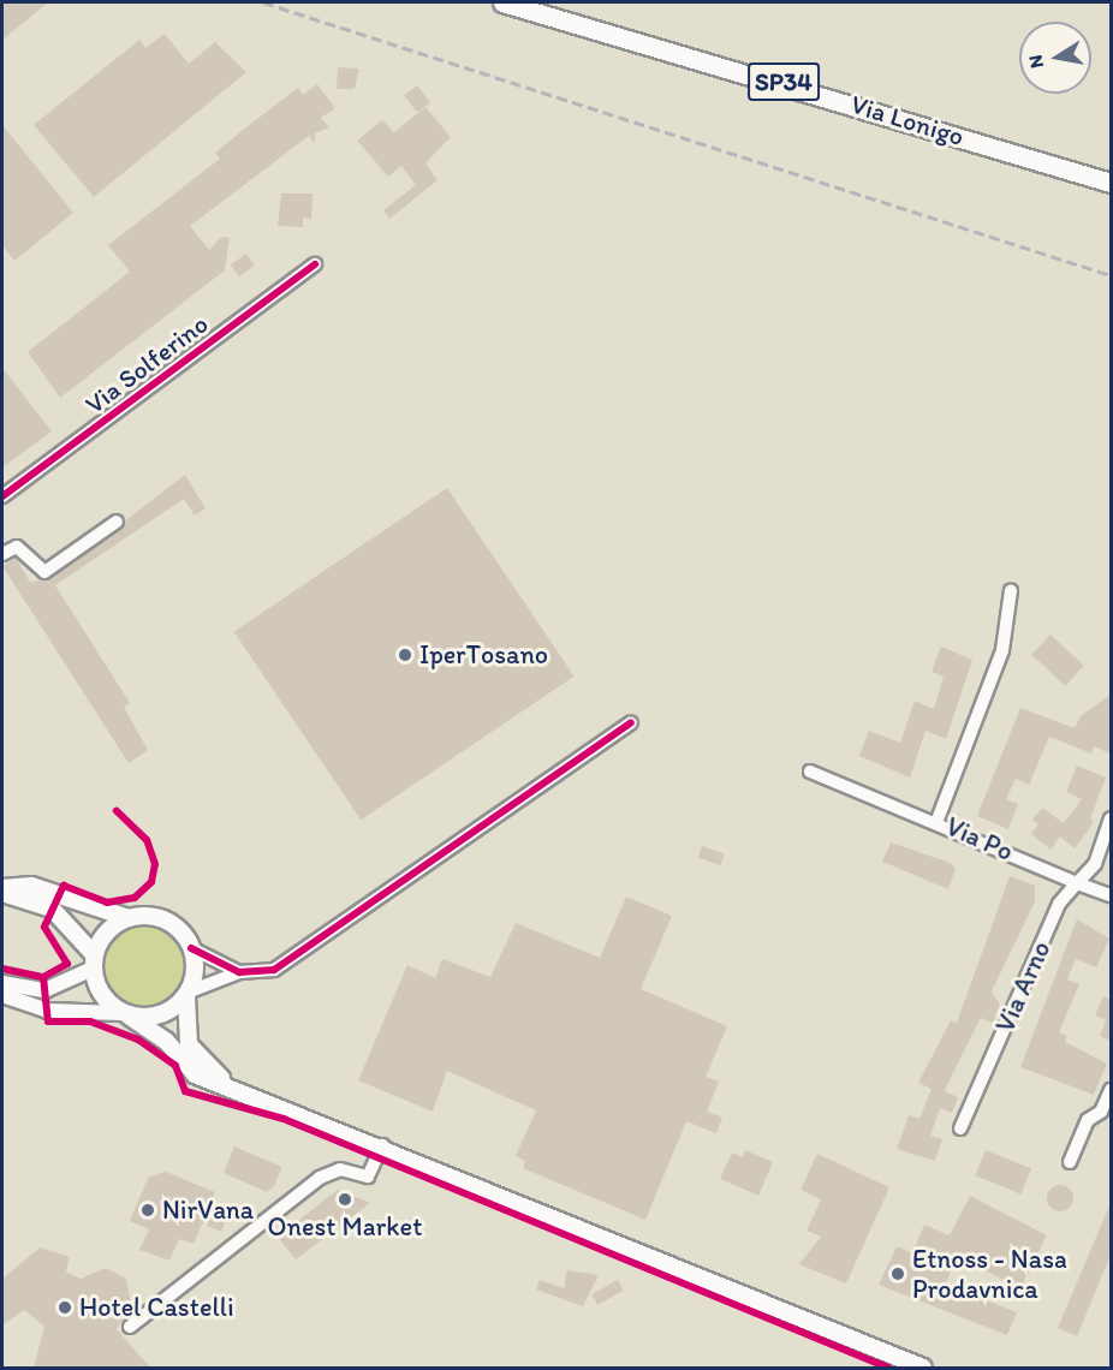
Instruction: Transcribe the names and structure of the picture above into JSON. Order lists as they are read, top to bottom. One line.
{"streets":{"main road":["SP34","Via Lonigo"],"street":["Via Solferino","Via Po","Via Arno"]},"crossings":[["Via Po","Via Arno"]],"places":["IperTosano","Onest Market","NirVana","Etnoss - Nasa Prodavnica","Hotel Castelli"],"north":"left"}
